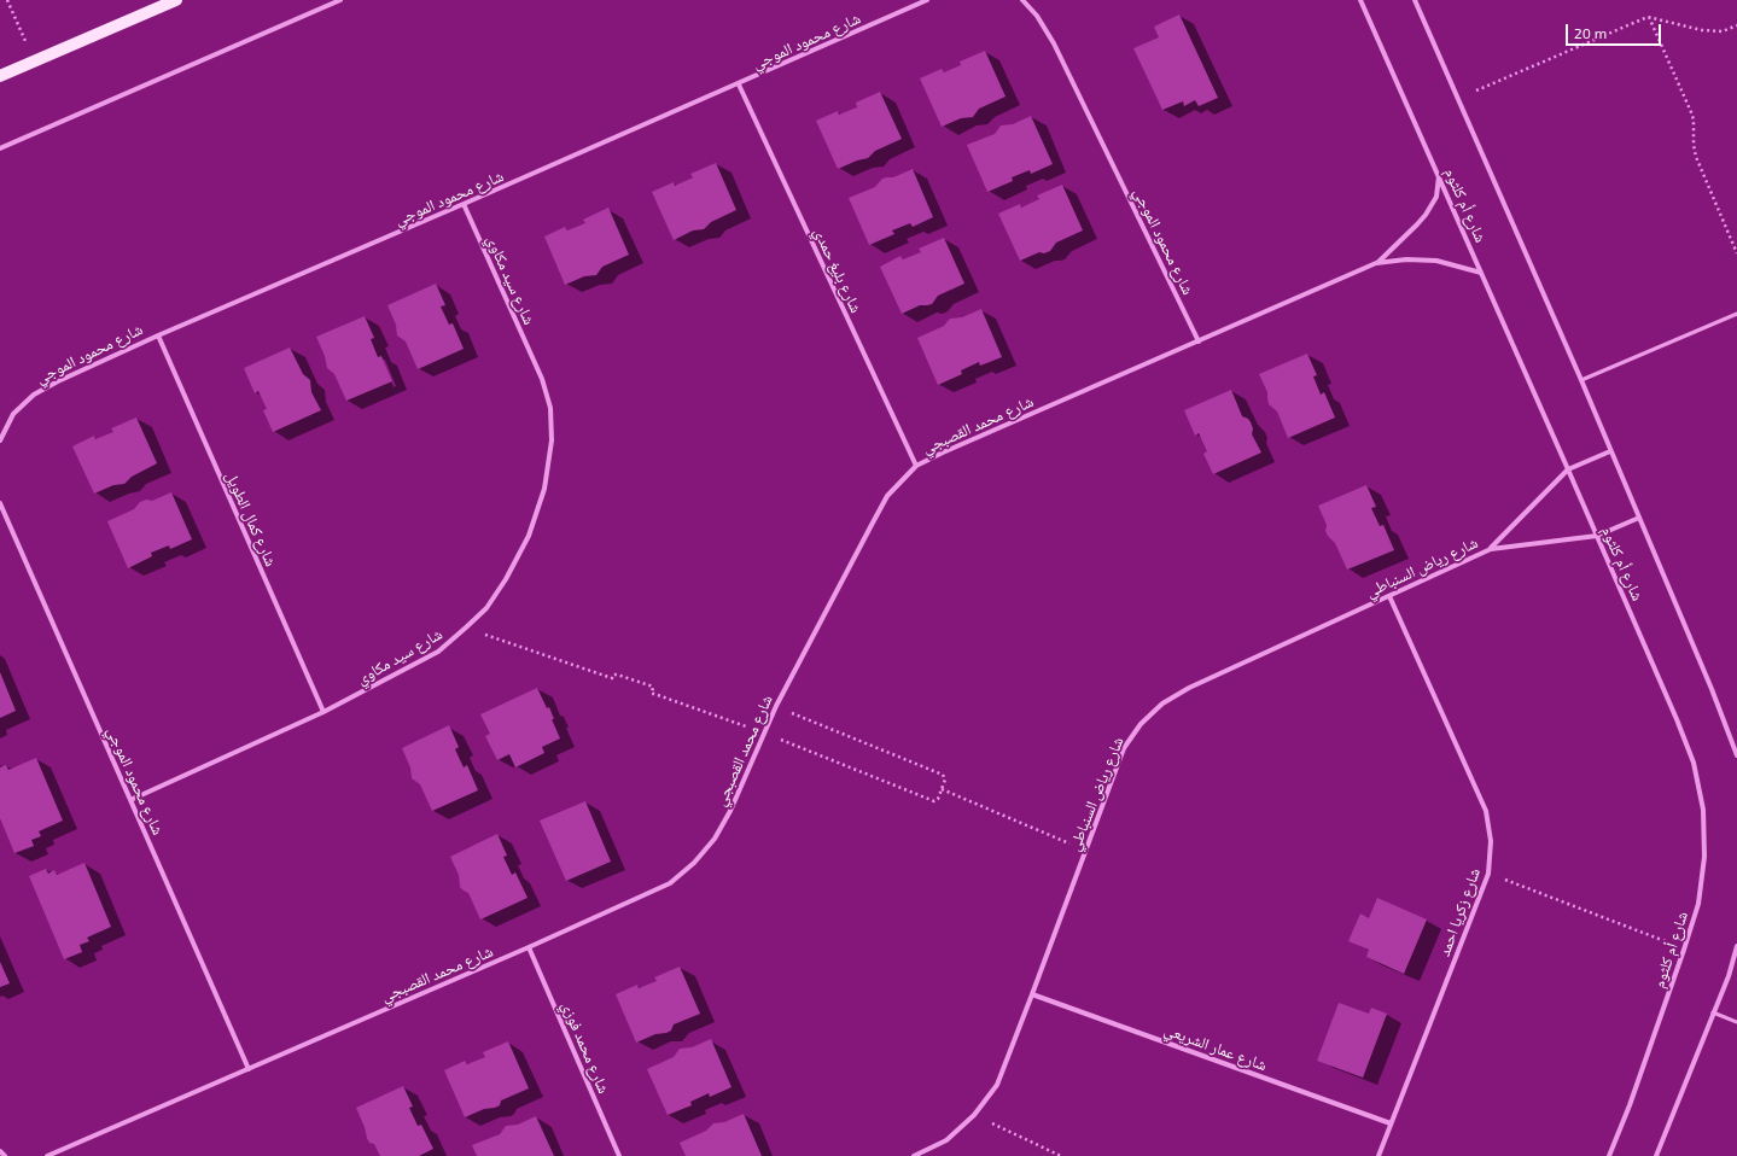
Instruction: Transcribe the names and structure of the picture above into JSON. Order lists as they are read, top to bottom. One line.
{"streets":{"street":["شارع محمود الموجي","شارع أم كلثوم","شارع بليغ حمدي","شارع سيد مكاوي","شارع محمد القصبجي","شارع كمال الطويل","شارع رياض السنباطي","شارع زكريا احمد","شارع محمد فوزي","شارع عمار الشريعي"]},"crossings":[["شارع محمود الموجي","شارع بليغ حمدي"],["شارع محمود الموجي","شارع سيد مكاوي"],["شارع محمود الموجي","شارع محمد القصبجي"],["شارع محمود الموجي","شارع كمال الطويل"],["شارع أم كلثوم","شارع محمد القصبجي"],["شارع أم كلثوم","شارع رياض السنباطي"],["شارع بليغ حمدي","شارع محمد القصبجي"],["شارع سيد مكاوي","شارع كمال الطويل"],["شارع محمد القصبجي","شارع محمد فوزي"],["شارع رياض السنباطي","شارع زكريا احمد"],["شارع رياض السنباطي","شارع عمار الشريعي"],["شارع زكريا احمد","شارع عمار الشريعي"]],"scale_bar":"20 m"}
